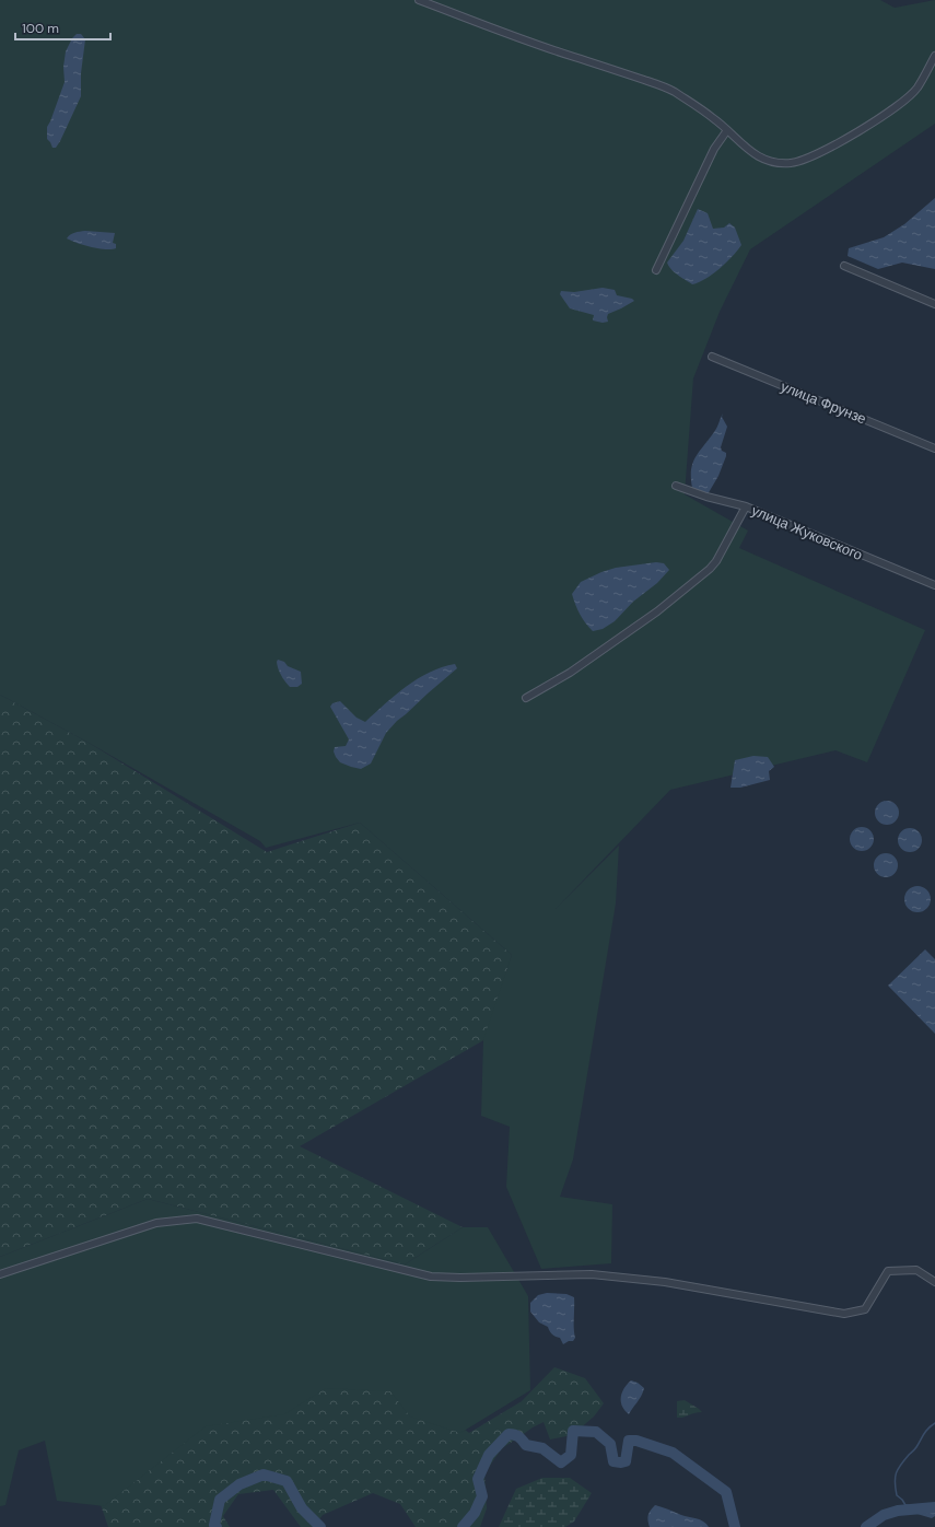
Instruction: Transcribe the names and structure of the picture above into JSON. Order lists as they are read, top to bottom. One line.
{"streets":{"street":["улица Фрунзе","улица Жуковского"]},"scale_bar":"100 m"}
